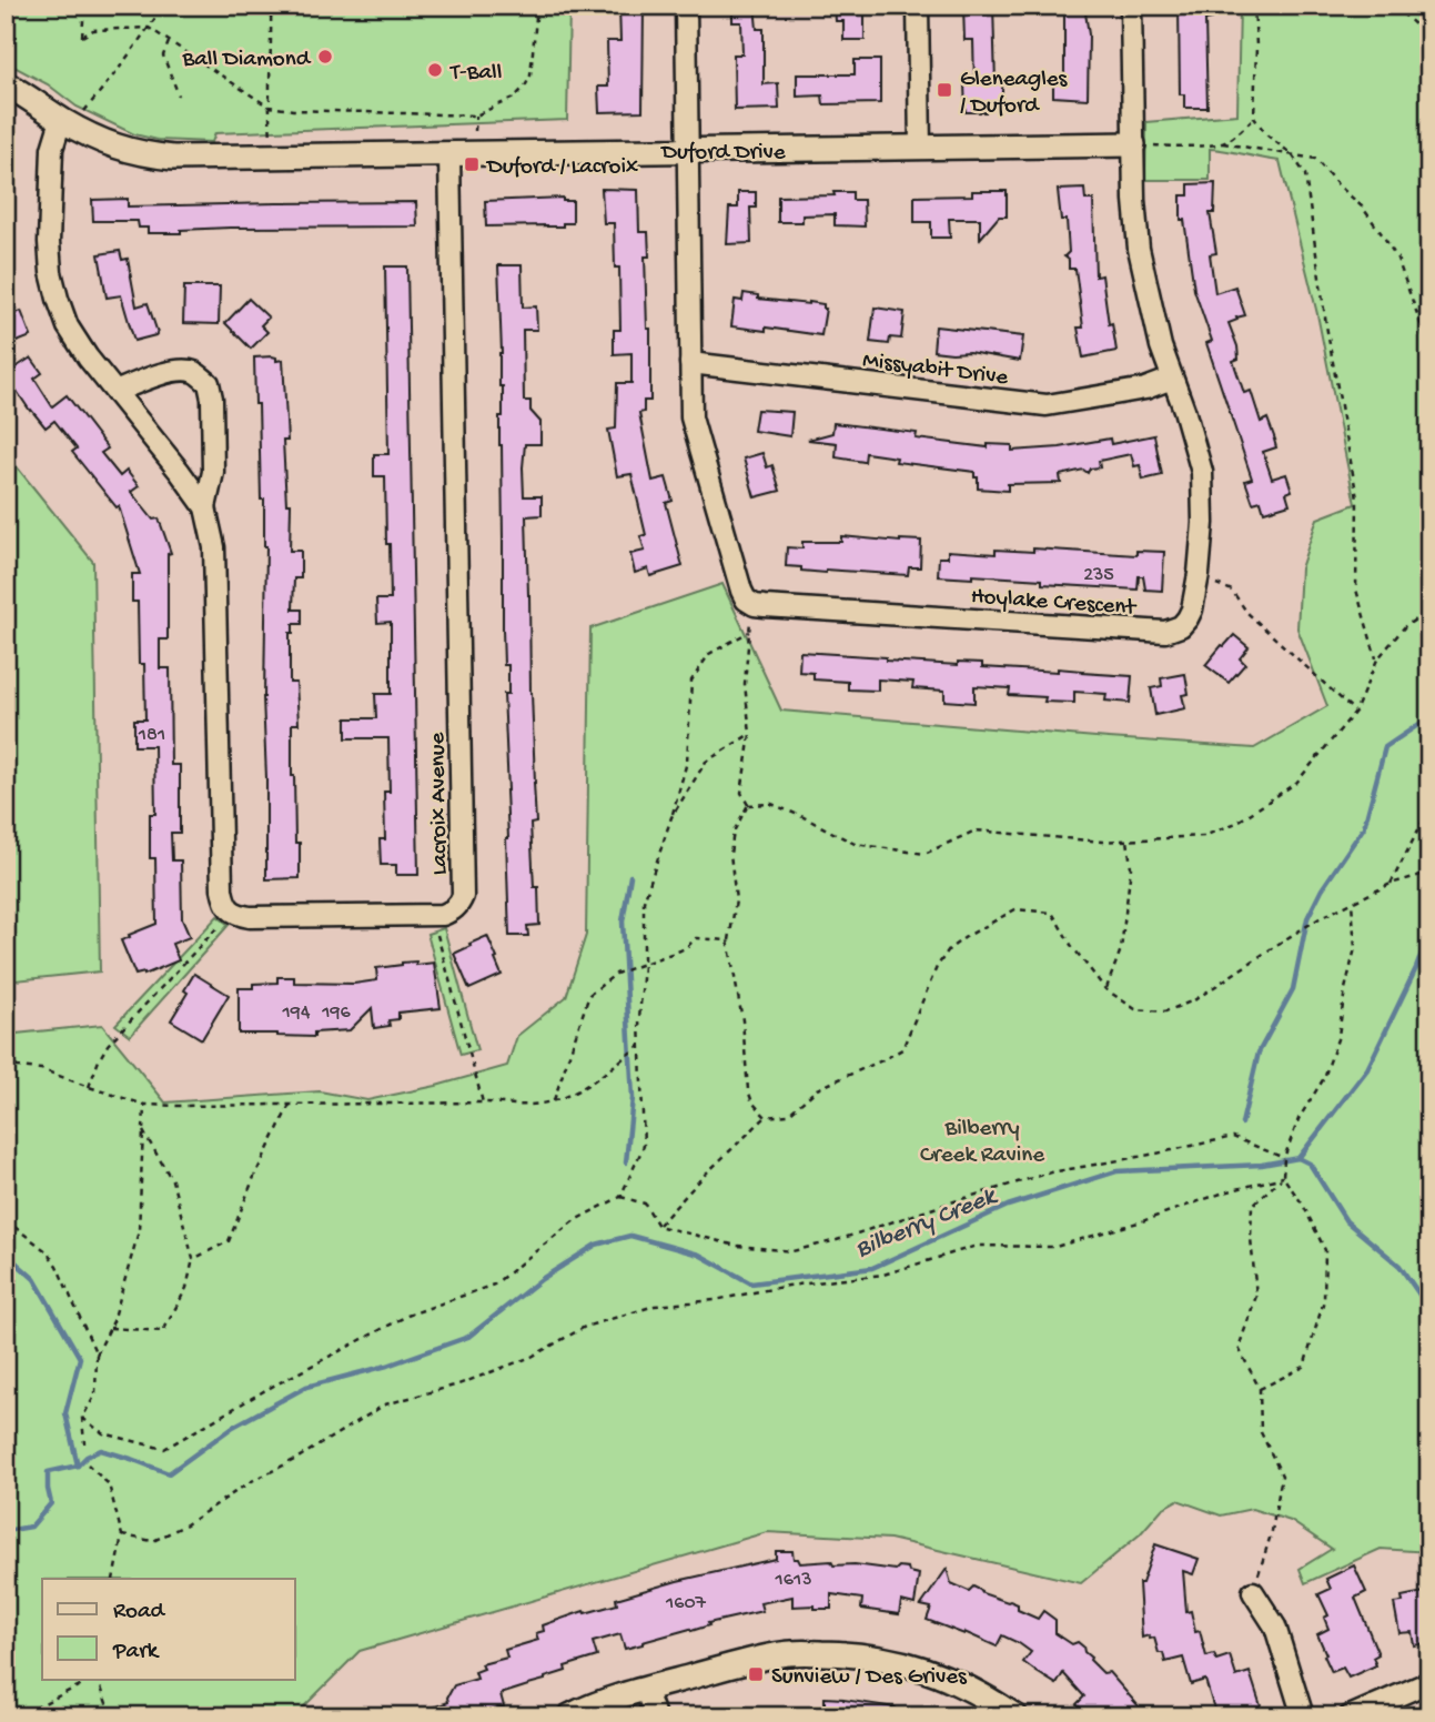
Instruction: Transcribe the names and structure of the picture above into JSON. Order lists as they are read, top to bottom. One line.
{"streets":{"street":["Duford Drive","Missyabit Drive","Hoylake Crescent","Lacroix Avenue"]},"crossings":[["Duford Drive","Hoylake Crescent"],["Duford Drive","Lacroix Avenue"],["Missyabit Drive","Hoylake Crescent"]],"water":["Bilberry Creek"],"parks":["Bilberry Creek Ravine"],"places":{"other":["Ball Diamond","T-Ball"],"transit":["Gleneagles / Duford","Duford / Lacroix","Sunview / Des Grives"]},"house_numbers":["235","181","194","196","1613","1607"],"legend":["Road","Park"]}
